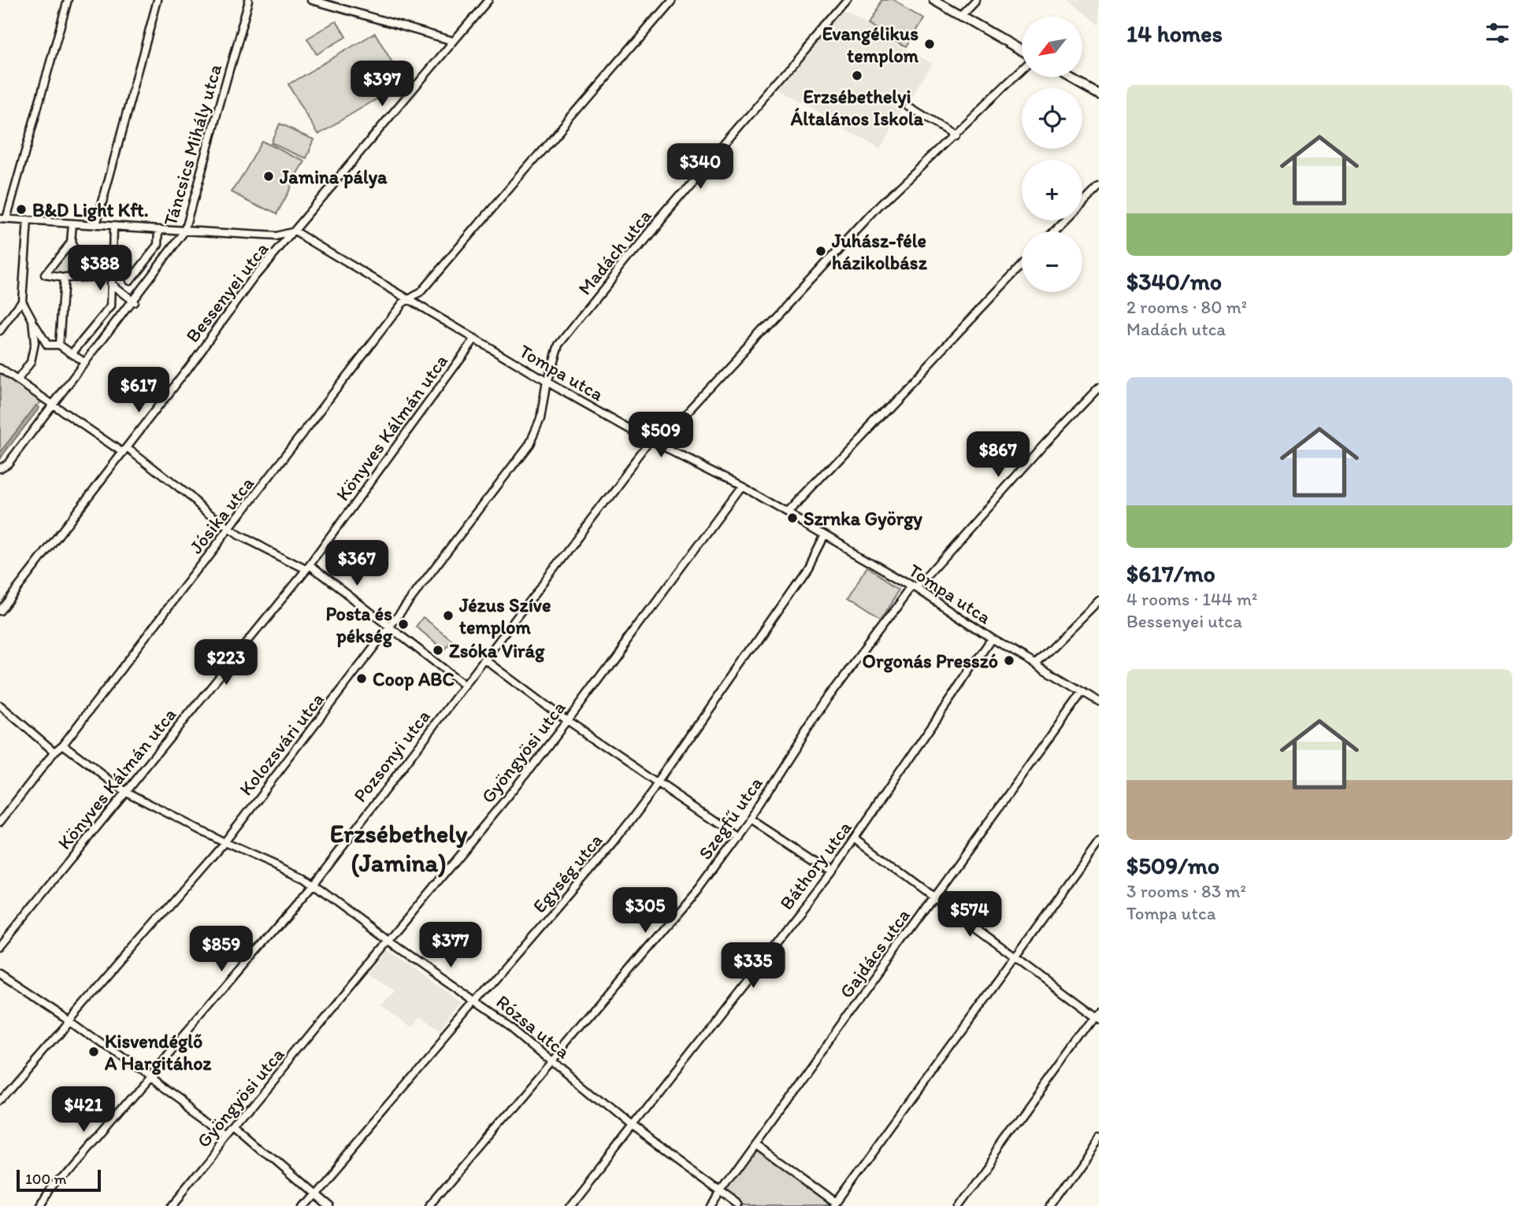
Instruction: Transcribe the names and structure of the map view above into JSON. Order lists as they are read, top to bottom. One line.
{"streets":{"street":["Táncsics Mihály utca","Madách utca","Bessenyei utca","Tompa utca","Könyves Kálmán utca","Jósika utca","Kolozsvári utca","Gyöngyösi utca","Pozsonyi utca","Szegfű utca","Báthory utca","Egység utca","Gajdács utca","Rózsa utca"]},"crossings":[["Madách utca","Tompa utca"],["Madách utca","Kolozsvári utca"],["Bessenyei utca","Tompa utca"],["Tompa utca","Könyves Kálmán utca"],["Tompa utca","Jósika utca"],["Tompa utca","Kolozsvári utca"],["Tompa utca","Gyöngyösi utca"],["Tompa utca","Pozsonyi utca"],["Tompa utca","Szegfű utca"],["Tompa utca","Báthory utca"],["Tompa utca","Egység utca"],["Tompa utca","Gajdács utca"],["Könyves Kálmán utca","Rózsa utca"],["Jósika utca","Rózsa utca"],["Kolozsvári utca","Rózsa utca"],["Gyöngyösi utca","Rózsa utca"],["Pozsonyi utca","Rózsa utca"],["Szegfű utca","Rózsa utca"],["Báthory utca","Rózsa utca"],["Egység utca","Rózsa utca"],["Gajdács utca","Rózsa utca"]],"districts":["Erzsébethely (Jamina)"],"places":["Evangélikus templom","Erzsébethelyi Általános Iskola","Jamina pálya","B&D Light Kft.","Juhász-féle házikolbász","Szrnka György","Jézus Szíve templom","Posta és pékség","Zsóka Virág","Orgonás Presszó","Coop ABC","Kisvendéglő A Hargitához"],"scale_bar":"100 m","north":"bottom left","page":{"heading":"14 homes","map_buttons":["+","−"],"price":["$397","$340","$388","$617","$509","$867","$367","$223","$305","$574","$377","$859","$335","$421"],"list":[{"name":"$340/mo","note":"2 rooms · 80 m² · Madách utca"},{"name":"$617/mo","note":"4 rooms · 144 m² · Bessenyei utca"},{"name":"$509/mo","note":"3 rooms · 83 m² · Tompa utca"}],"scale":"100 m"}}
